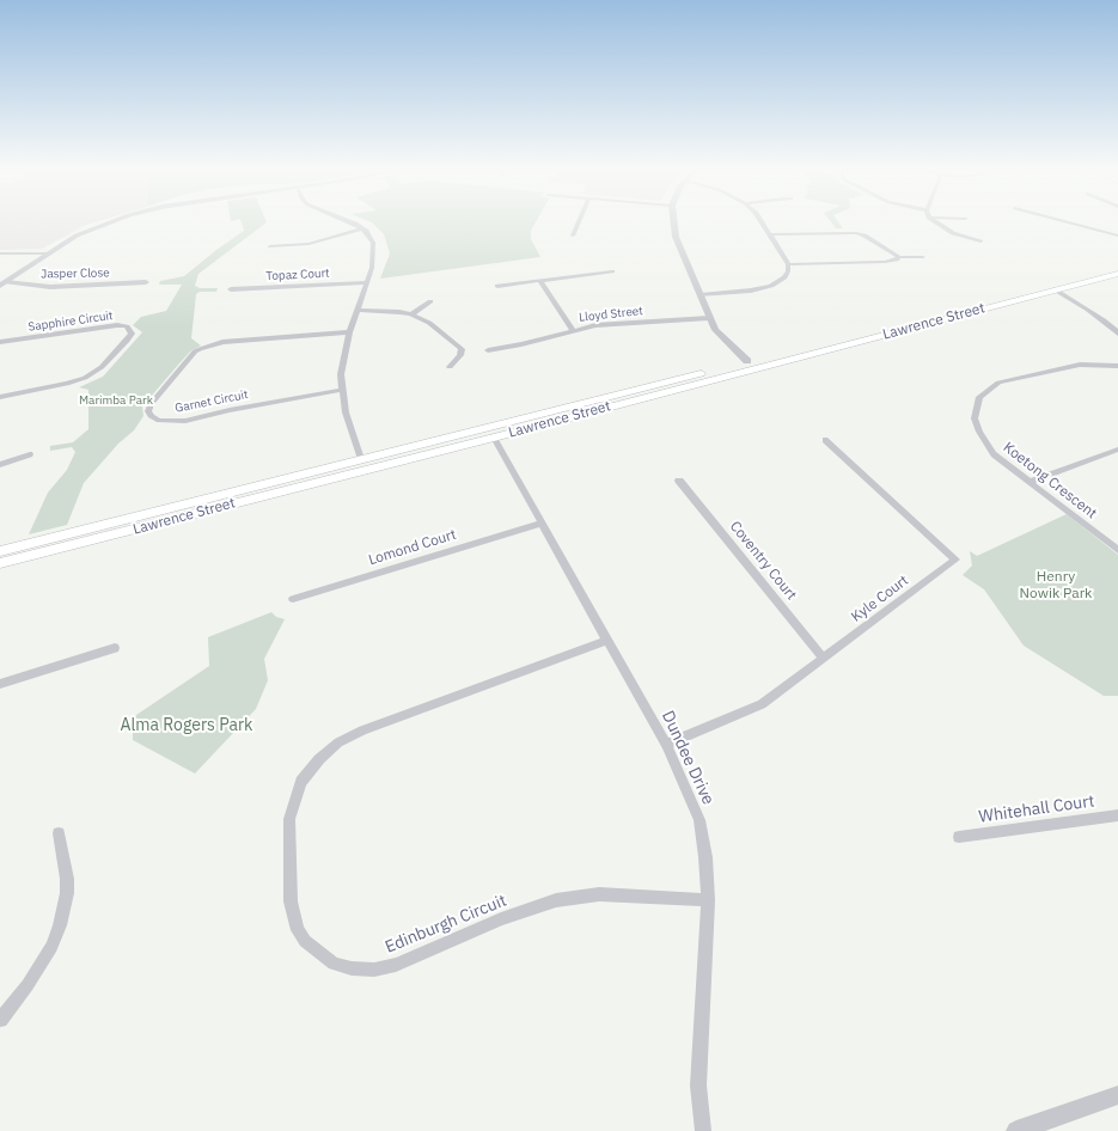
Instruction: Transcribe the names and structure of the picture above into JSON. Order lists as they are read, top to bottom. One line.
{"streets":{"main road":["Lawrence Street"],"street":["Jasper Close","Topaz Court","Lloyd Street","Sapphire Circuit","Garnet Circuit","Koetong Crescent","Lomond Court","Coventry Court","Kyle Court","Dundee Drive","Whitehall Court","Edinburgh Circuit"]},"crossings":[["Lawrence Street","Dundee Drive"],["Lomond Court","Dundee Drive"],["Coventry Court","Kyle Court"],["Kyle Court","Dundee Drive"],["Dundee Drive","Edinburgh Circuit"]],"parks":["Marimba Park","Henry Nowik Park","Alma Rogers Park"]}
